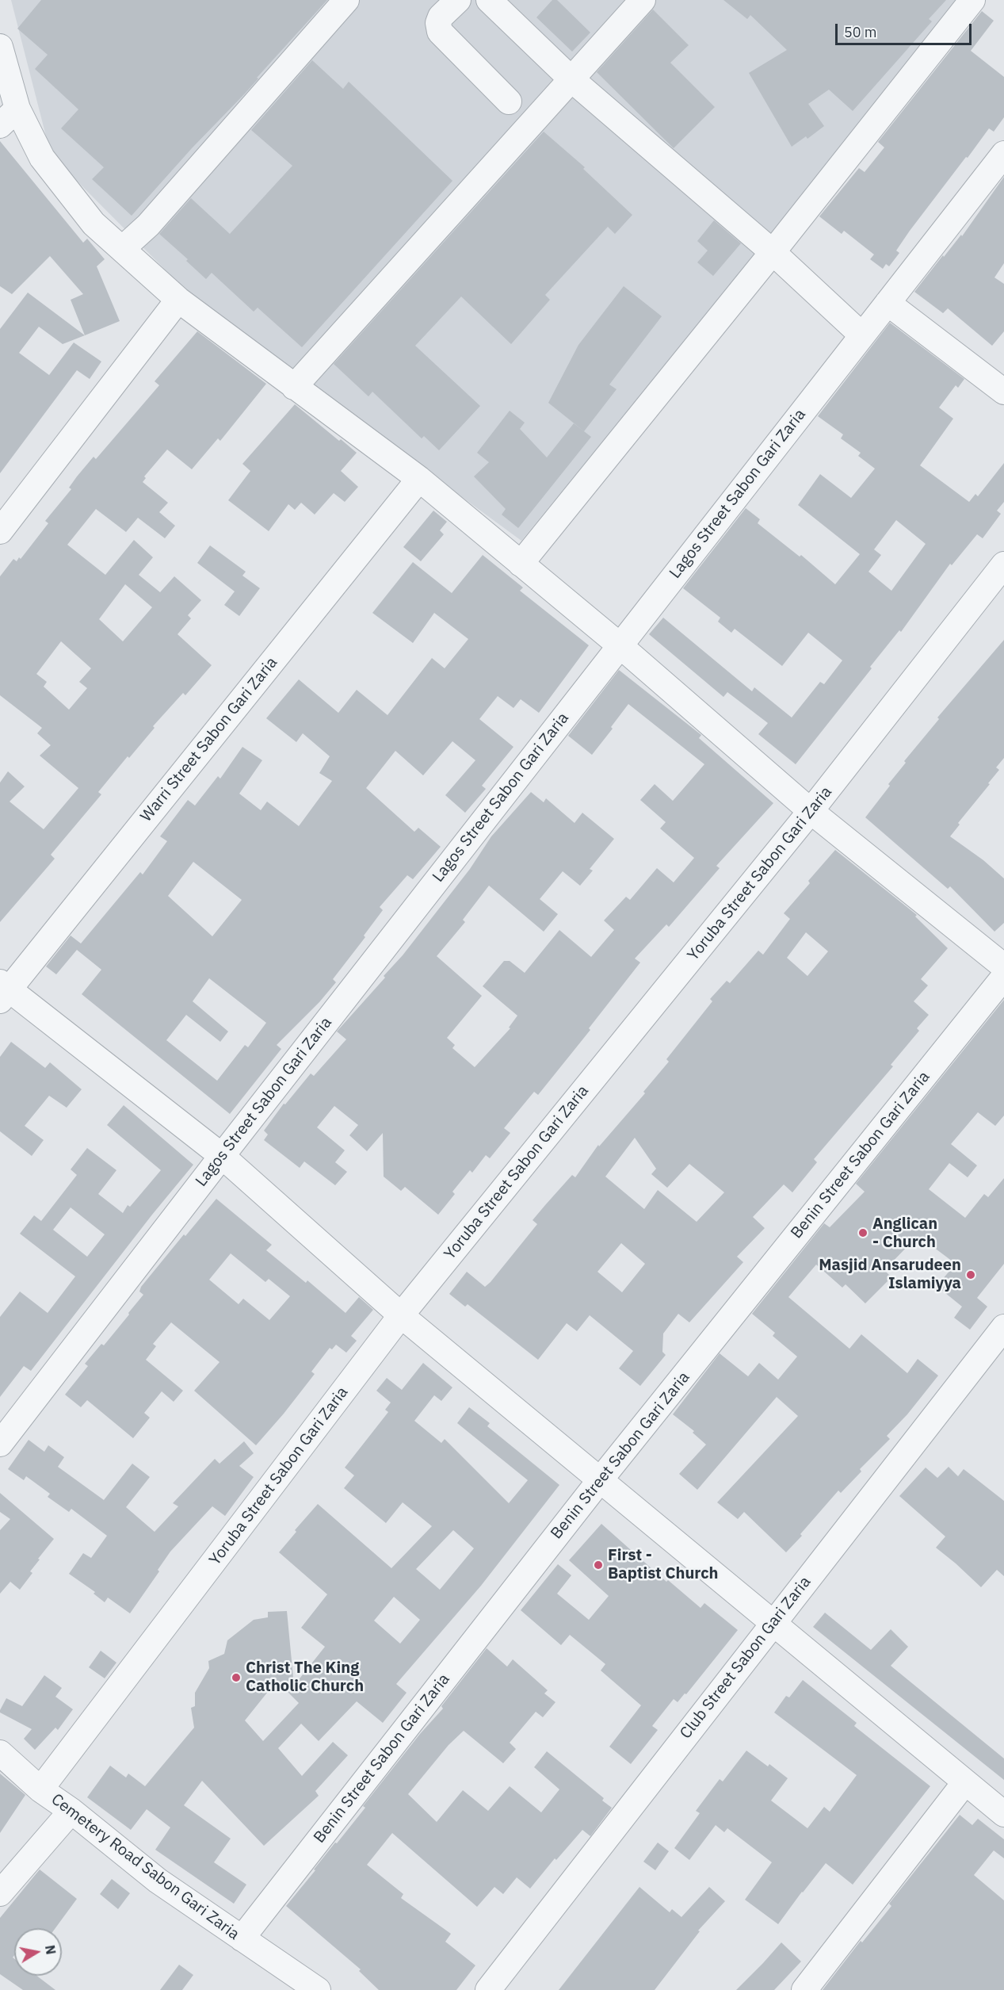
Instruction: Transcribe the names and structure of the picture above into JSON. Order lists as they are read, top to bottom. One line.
{"streets":{"street":["Lagos Street Sabon Gari Zaria","Warri Street Sabon Gari Zaria","Yoruba Street Sabon Gari Zaria","Benin Street Sabon Gari Zaria","Club Street Sabon Gari Zaria","Cemetery Road Sabon Gari Zaria"]},"crossings":[["Yoruba Street Sabon Gari Zaria","Cemetery Road Sabon Gari Zaria"],["Benin Street Sabon Gari Zaria","Cemetery Road Sabon Gari Zaria"]],"places":["Anglican - Church","Masjid Ansarudeen Islamiyya","First - Baptist Church","Christ The King Catholic Church"],"scale_bar":"50 m","north":"right"}
